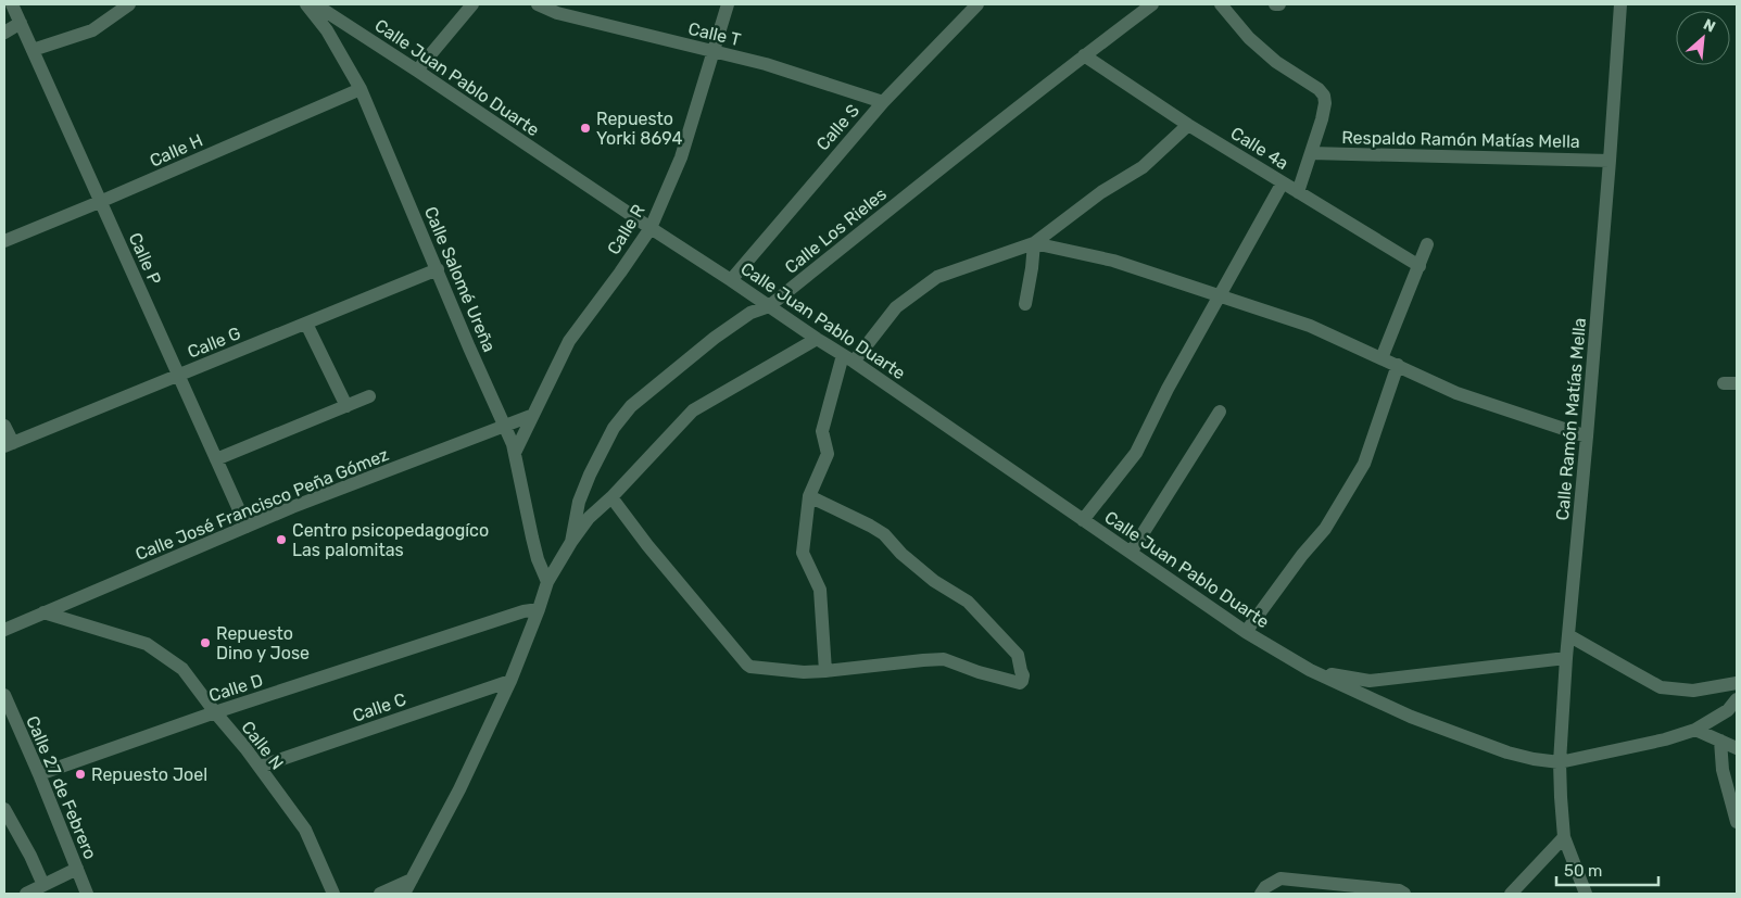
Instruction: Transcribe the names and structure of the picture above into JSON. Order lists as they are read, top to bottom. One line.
{"streets":{"street":["Calle T","Calle Juan Pablo Duarte","Calle S","Respaldo Ramón Matías Mella","Calle 4a","Calle H","Calle R","Calle Los Rieles","Calle P","Calle Salomé Ureña","Calle G","Calle Ramón Matías Mella","Calle José Francisco Peña Gómez","Calle D","Calle C","Calle N","Calle 27 de Febrero"]},"crossings":[["Calle T","Calle S"],["Calle T","Calle R"],["Calle Juan Pablo Duarte","Calle S"],["Calle Juan Pablo Duarte","Calle R"],["Calle Juan Pablo Duarte","Calle Los Rieles"],["Calle Juan Pablo Duarte","Calle Ramón Matías Mella"],["Respaldo Ramón Matías Mella","Calle Ramón Matías Mella"],["Calle 4a","Calle Los Rieles"],["Calle H","Calle P"],["Calle H","Calle Salomé Ureña"],["Calle R","Calle Salomé Ureña"],["Calle R","Calle José Francisco Peña Gómez"],["Calle P","Calle G"],["Calle P","Calle José Francisco Peña Gómez"],["Calle Salomé Ureña","Calle G"],["Calle Salomé Ureña","Calle José Francisco Peña Gómez"],["Calle José Francisco Peña Gómez","Calle N"],["Calle D","Calle N"],["Calle D","Calle 27 de Febrero"],["Calle C","Calle N"]],"places":["Repuesto Yorki 8694","Centro psicopedagogíco Las palomitas","Repuesto Dino y Jose","Repuesto Joel"],"scale_bar":"50 m","north":"top right"}
